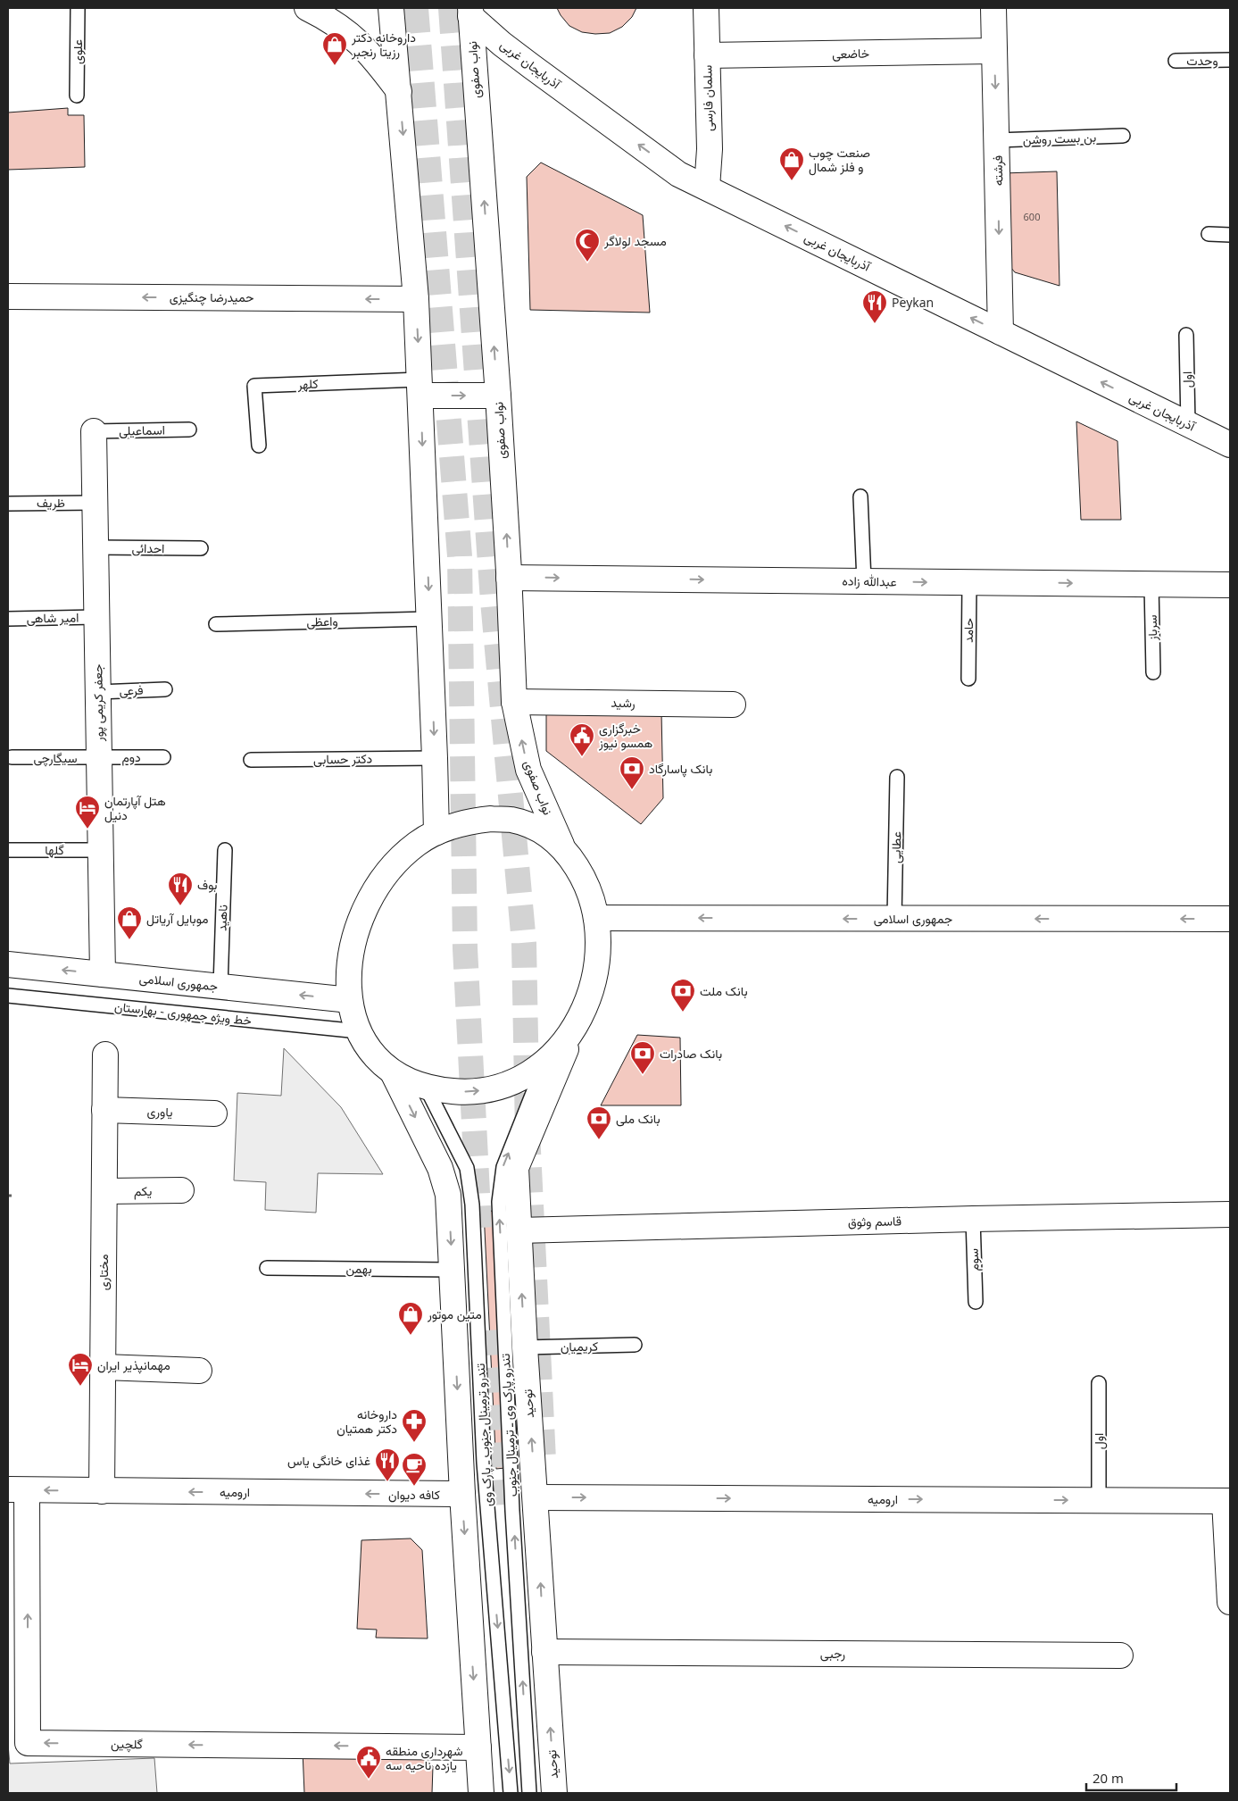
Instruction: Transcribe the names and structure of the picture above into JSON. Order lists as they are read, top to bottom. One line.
{"streets":{"street":["خاضعی","آذربایجان غربی","نواب صفوی","سلمان فارسی","فرشته","حمیدرضا چنگیزی","عبدالله زاده","جعفر کریمی پور","رشید","جمهوری اسلامی","یاوری","یکم","قاسم وثوق","مختاری","توحید","ارومیه","رجبی","گلچین"],"lane":["علوی","وحدت","بن بست روشن","اول","کلهر","اسماعیلی","ظریف","احدائی","امیر شاهی","واعظی","سرباز","حامد","فرعی","دوم","سیگارچی","دکتر حسابی","عطایی","گلها","ناهید","خط ویژه جمهوری - بهارستان","سوم","بهمن","کریمیان","تندرو پارک وی ـ ترمینال جنوب","تندرو ترمینال جنوب ـ پارک وی"]},"crossings":[["خاضعی","سلمان فارسی"],["خاضعی","فرشته"],["آذربایجان غربی","نواب صفوی"],["آذربایجان غربی","سلمان فارسی"],["آذربایجان غربی","فرشته"],["آذربایجان غربی","اول"],["نواب صفوی","عبدالله زاده"],["نواب صفوی","رشید"],["بن بست روشن","فرشته"],["اول","ارومیه"],["اسماعیلی","جعفر کریمی پور"],["ظریف","جعفر کریمی پور"],["احدائی","جعفر کریمی پور"],["عبدالله زاده","سرباز"],["عبدالله زاده","حامد"],["امیر شاهی","جعفر کریمی پور"],["فرعی","جعفر کریمی پور"],["جعفر کریمی پور","دوم"],["جعفر کریمی پور","سیگارچی"],["جعفر کریمی پور","گلها"],["جعفر کریمی پور","جمهوری اسلامی"],["دوم","سیگارچی"],["عطایی","جمهوری اسلامی"],["ناهید","جمهوری اسلامی"],["یاوری","مختاری"],["یکم","مختاری"],["قاسم وثوق","سوم"],["قاسم وثوق","توحید"],["مختاری","ارومیه"],["کریمیان","توحید"],["توحید","ارومیه"],["توحید","رجبی"],["ارومیه","گلچین"]],"one_way":["آذربایجان غربی","فرشته","حمیدرضا چنگیزی","عبدالله زاده","جمهوری اسلامی","تندرو پارک وی ـ ترمینال جنوب","تندرو ترمینال جنوب ـ پارک وی"],"places":{"shop":["داروخانه دکتر رزیتا رنجبر","صنعت چوب و فلز شمال","موبایل آریاتل","متین موتور"],"mosque":["مسجد لولاگر"],"restaurant":["Peykan","بوف","غذای خانگی یاس"],"public building":["خبرگزاری همسو نیوز","شهرداری منطقه یازده ناحیه سه"],"bank":["بانک پاسارگاد","بانک ملت","بانک صادرات","بانک ملی"],"hotel":["هتل آپارتمان دنیل","مهمانپذیر ایران"],"pharmacy":["داروخانه دکتر همتیان"],"cafe":["کافه دیوان"]},"house_numbers":["600"],"scale_bar":"20 m"}
